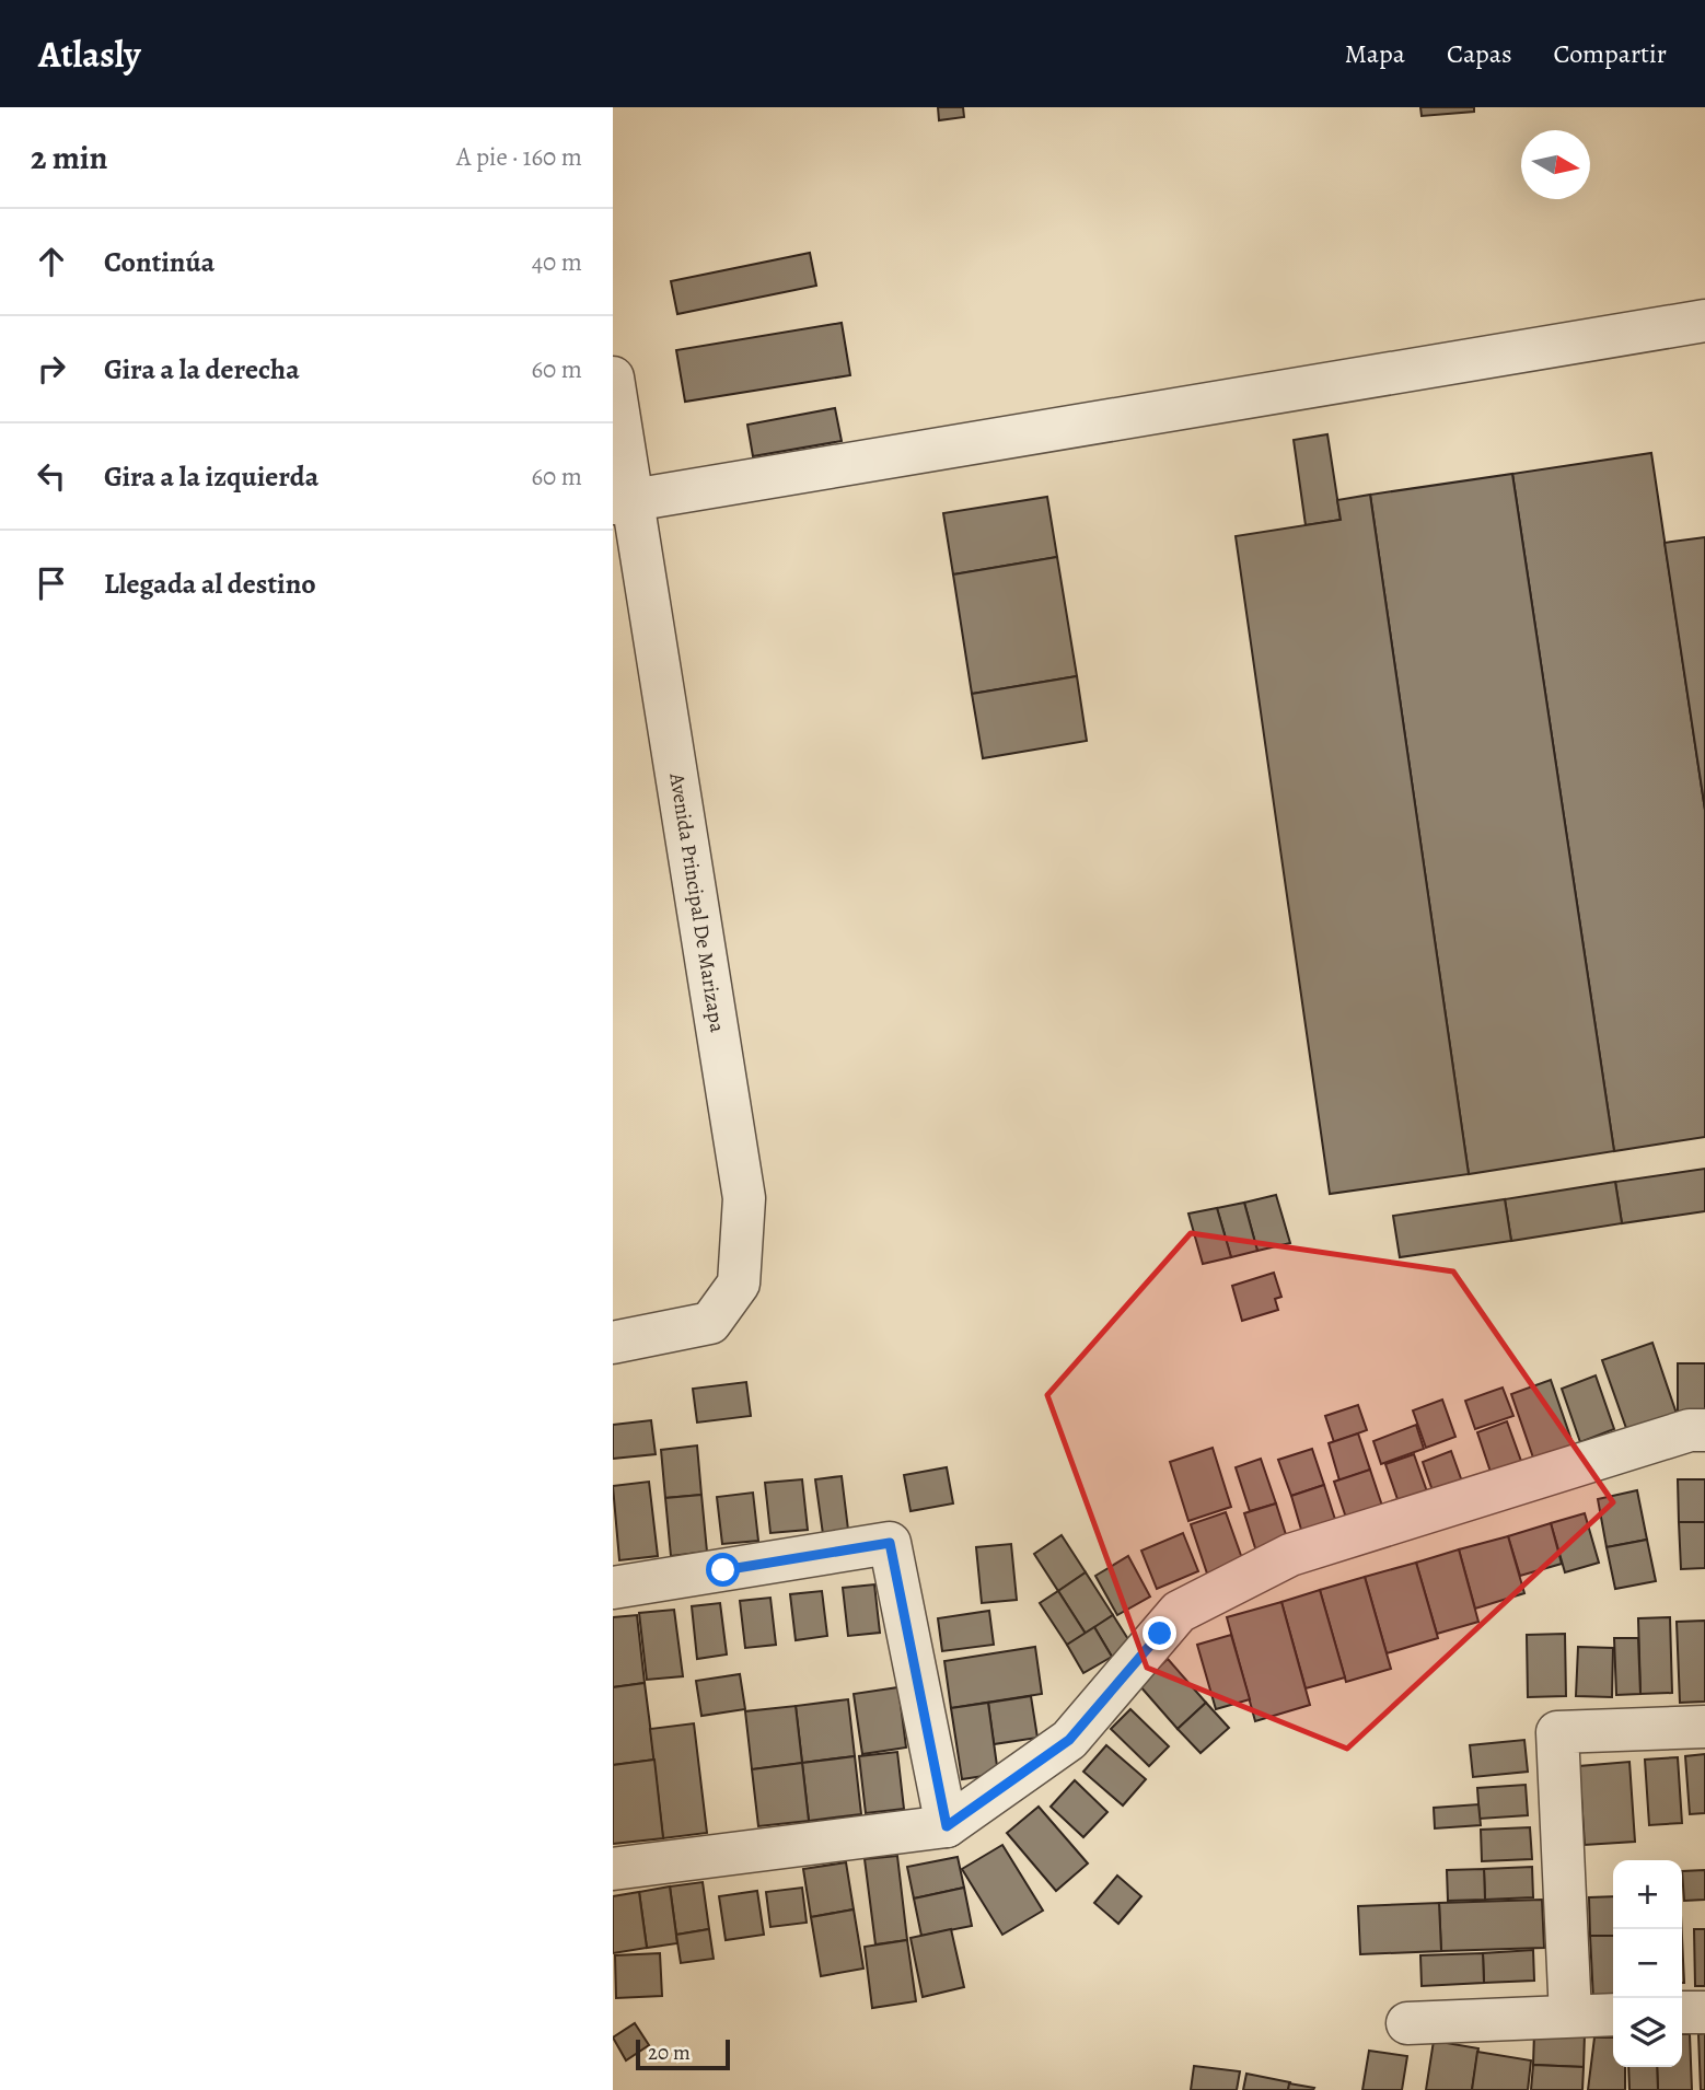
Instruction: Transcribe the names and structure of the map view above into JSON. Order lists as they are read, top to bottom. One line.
{"streets":{"street":["Avenida Principal De Marizapa"]},"scale_bar":"20 m","north":"right","page":{"header":"Atlasly","nav":["Mapa","Capas","Compartir"],"heading":["2 min","A pie · 160 m"],"list":[["Continúa","40 m"],["Gira a la derecha","60 m"],["Gira a la izquierda","60 m"],"Llegada al destino"],"map_buttons":["+","−"],"scale":"20 m"}}
